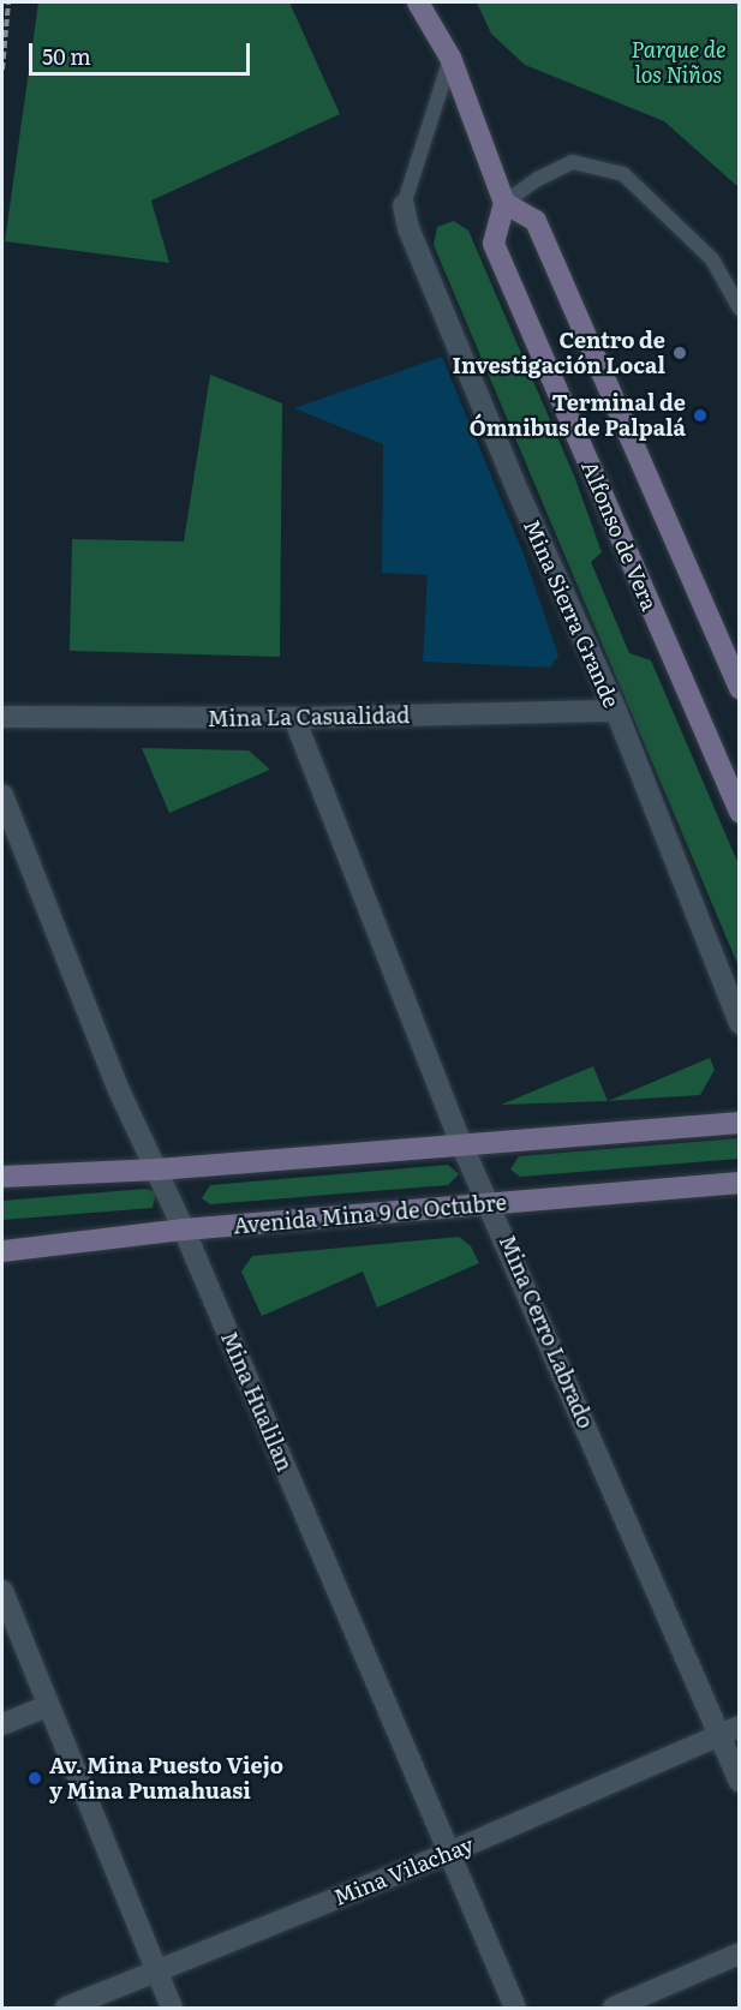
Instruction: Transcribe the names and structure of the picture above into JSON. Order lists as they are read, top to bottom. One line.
{"streets":{"street":["Alfonso de Vera","Mina Sierra Grande","Mina La Casualidad","Avenida Mina 9 de Octubre","Mina Cerro Labrado","Mina Hualilan","Mina Vilachay"]},"crossings":[["Mina Sierra Grande","Mina La Casualidad"],["Mina La Casualidad","Mina Cerro Labrado"],["Avenida Mina 9 de Octubre","Mina Cerro Labrado"],["Avenida Mina 9 de Octubre","Mina Hualilan"],["Mina Cerro Labrado","Mina Vilachay"],["Mina Hualilan","Mina Vilachay"]],"parks":["Parque de los Niños"],"places":["Centro de Investigación Local","Terminal de Ómnibus de Palpalá","Av. Mina Puesto Viejo y Mina Pumahuasi"],"scale_bar":"50 m"}
